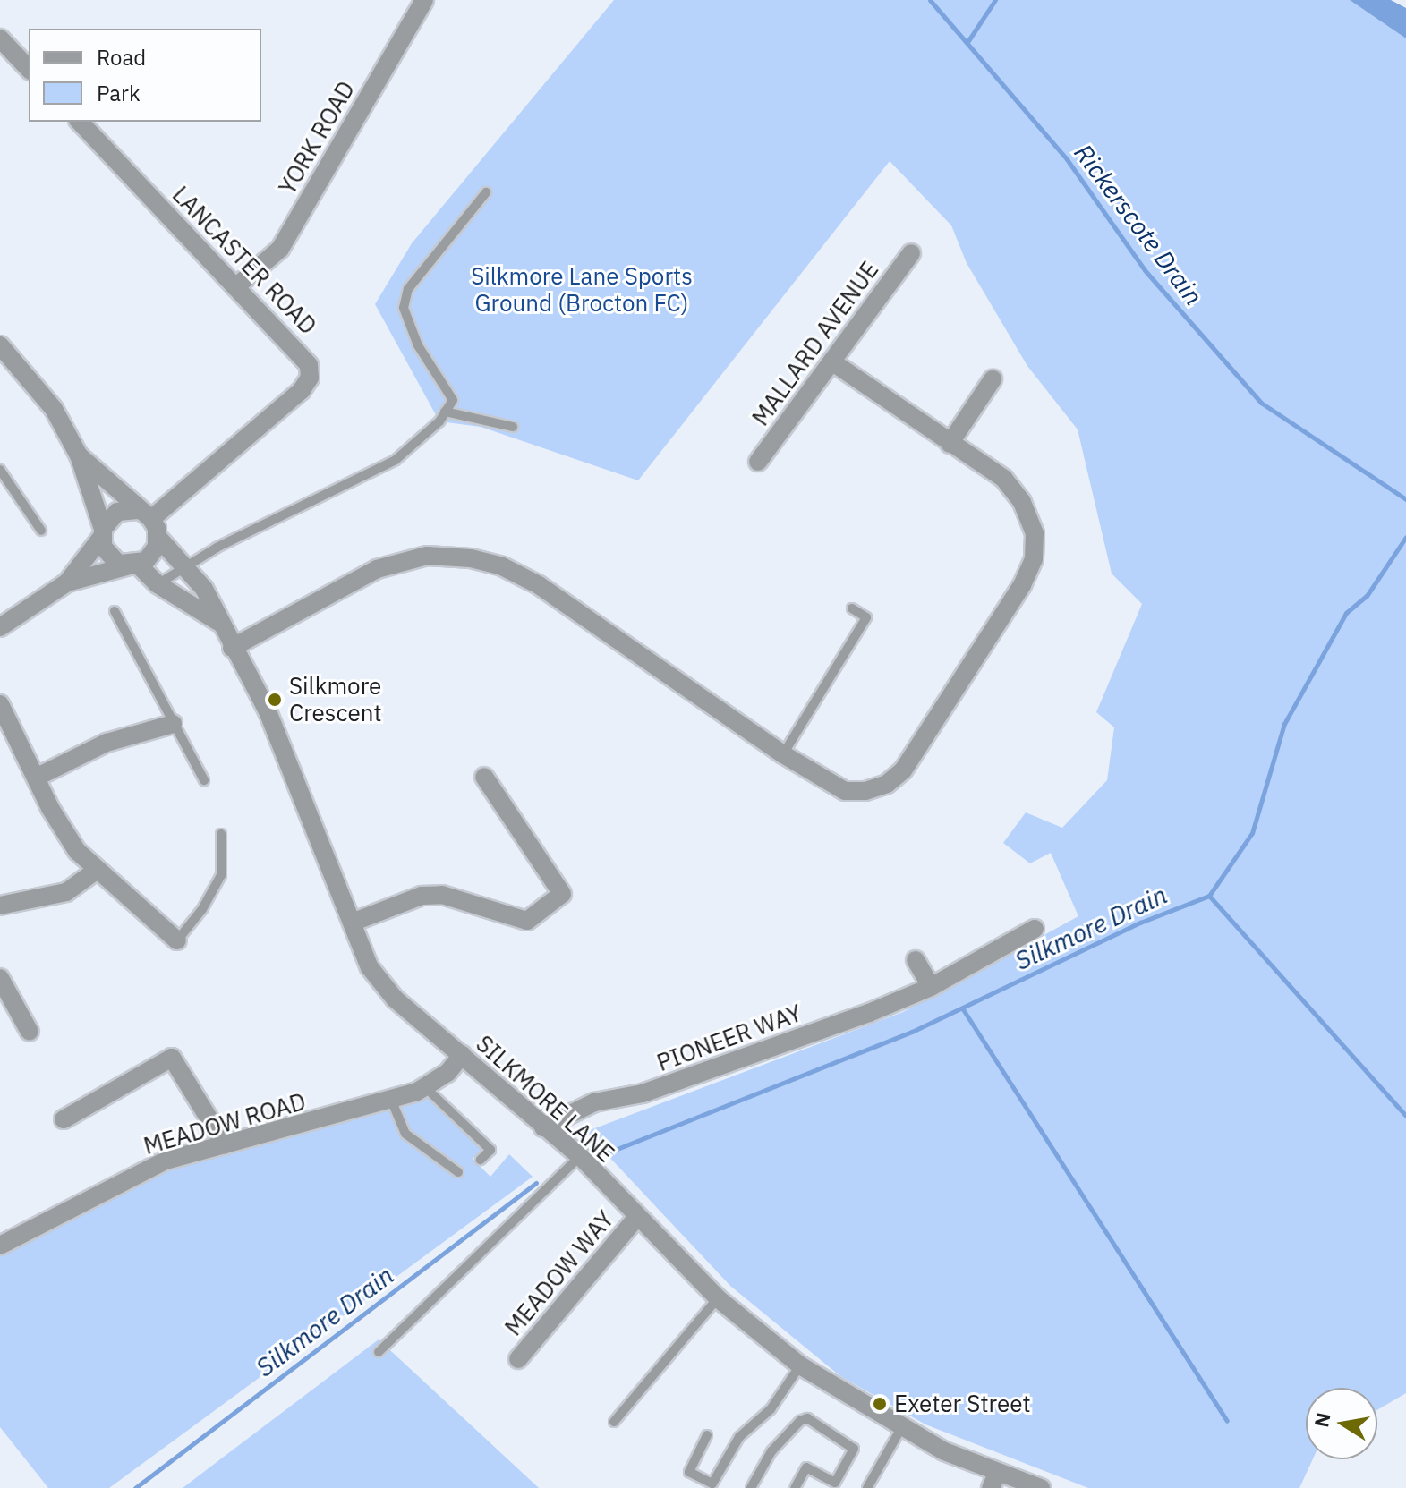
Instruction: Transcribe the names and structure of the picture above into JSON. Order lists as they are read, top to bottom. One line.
{"streets":{"street":["YORK ROAD","LANCASTER ROAD","MALLARD AVENUE","PIONEER WAY","SILKMORE LANE","MEADOW ROAD","MEADOW WAY"]},"crossings":[["YORK ROAD","LANCASTER ROAD"],["LANCASTER ROAD","SILKMORE LANE"],["PIONEER WAY","SILKMORE LANE"],["SILKMORE LANE","MEADOW ROAD"],["SILKMORE LANE","MEADOW WAY"]],"water":["Rickerscote Drain","Silkmore Drain"],"parks":["Silkmore Lane Sports Ground (Brocton FC)"],"places":["Silkmore Crescent","Exeter Street"],"legend":["Road","Park"],"north":"left"}
